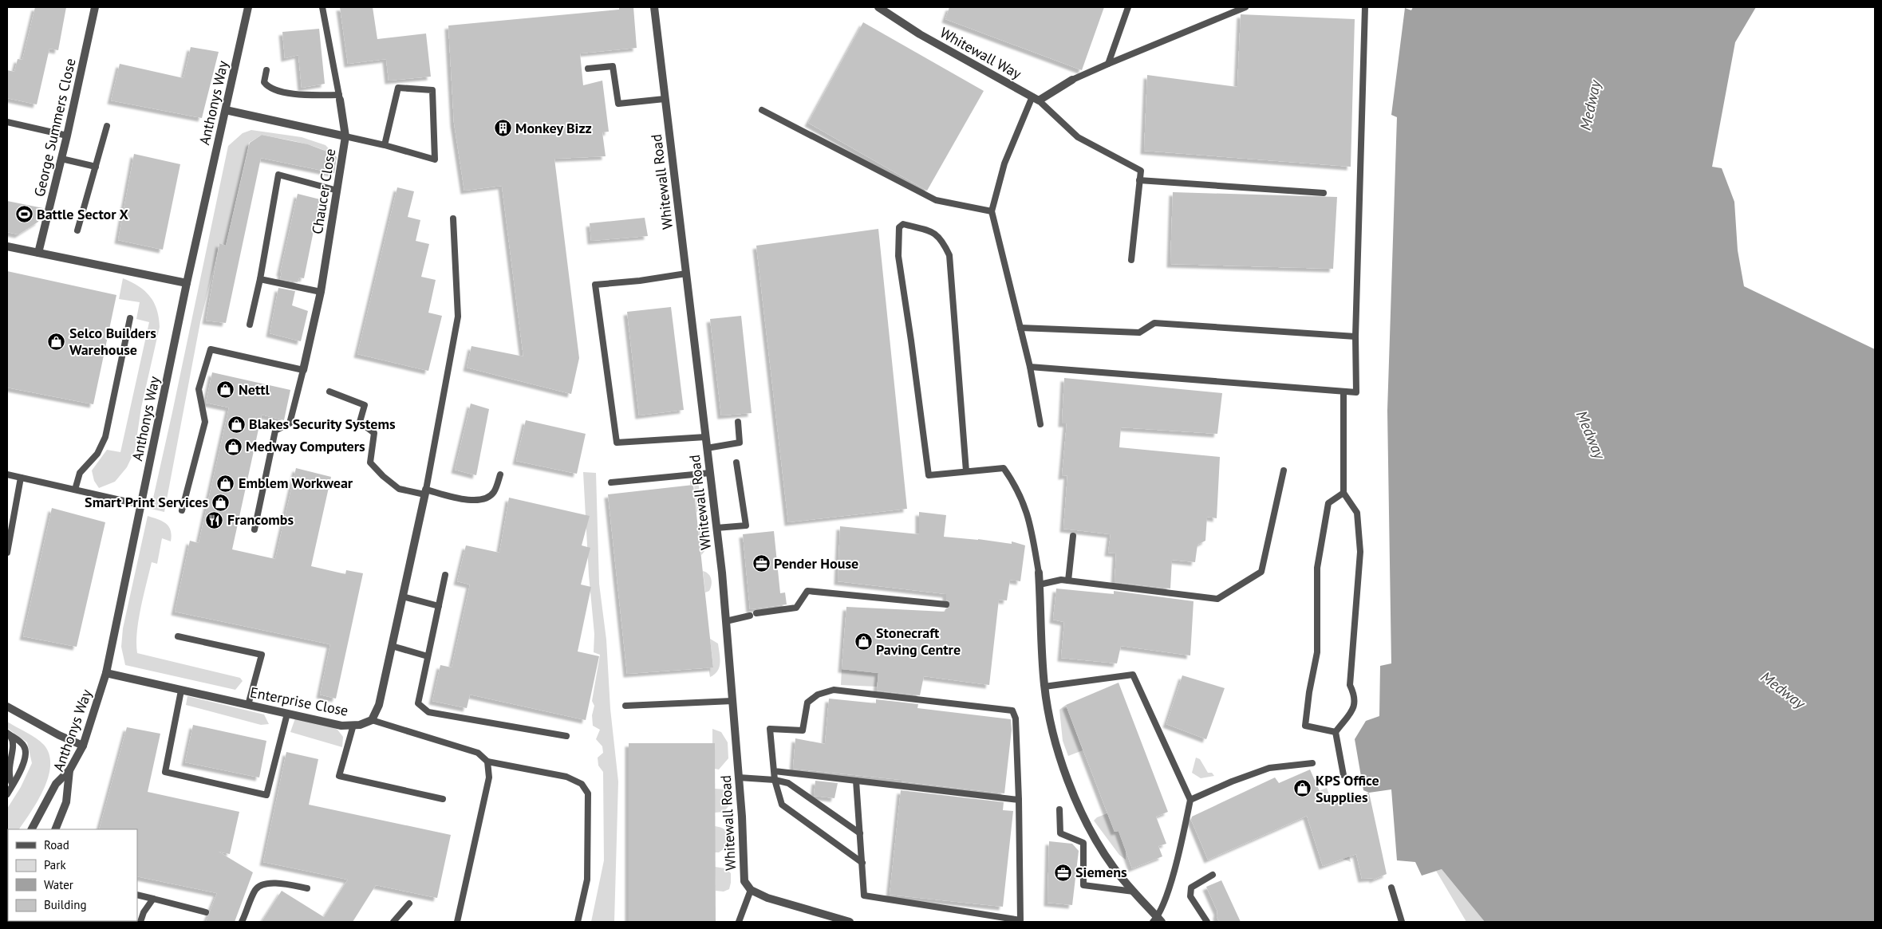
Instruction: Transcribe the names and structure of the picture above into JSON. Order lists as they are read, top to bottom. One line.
{"streets":{"street":["Whitewall Way","Anthonys Way","George Summers Close","Whitewall Road","Chaucer Close","Enterprise Close"]},"crossings":[["Anthonys Way","Chaucer Close"],["Anthonys Way","Enterprise Close"]],"water":["Medway"],"places":{"building":["Monkey Bizz"],"sports":["Battle Sector X"],"shop":["Selco Builders Warehouse","Nettl","Blakes Security Systems","Medway Computers","Emblem Workwear","Smart Print Services","Stonecraft Paving Centre","KPS Office Supplies"],"restaurant":["Francombs"],"office":["Pender House","Siemens"]},"legend":["Road","Park","Water","Building"]}
